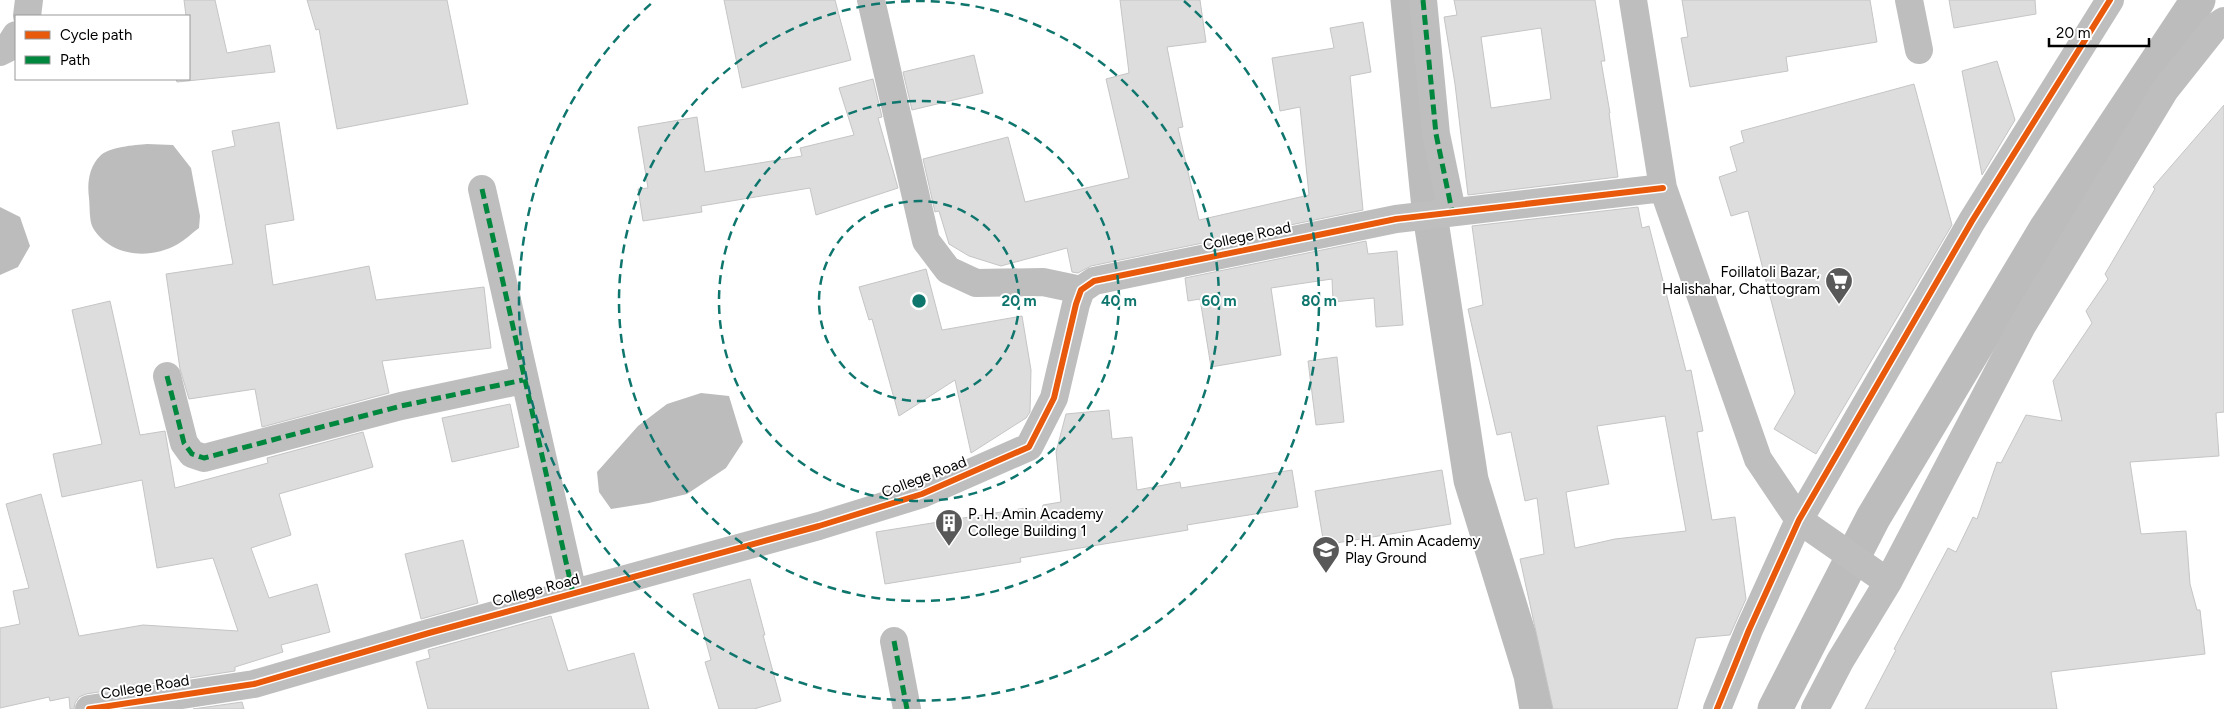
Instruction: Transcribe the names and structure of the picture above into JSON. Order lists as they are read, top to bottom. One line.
{"streets":{"street":["College Road"]},"places":{"supermarket":["Foillatoli Bazar, Halishahar, Chattogram"],"building":["P. H. Amin Academy College Building 1"],"school or university":["P. H. Amin Academy Play Ground"]},"legend":["Cycle path","Path"],"scale_bar":"20 m","rings":["20 m","40 m","60 m","80 m"]}
